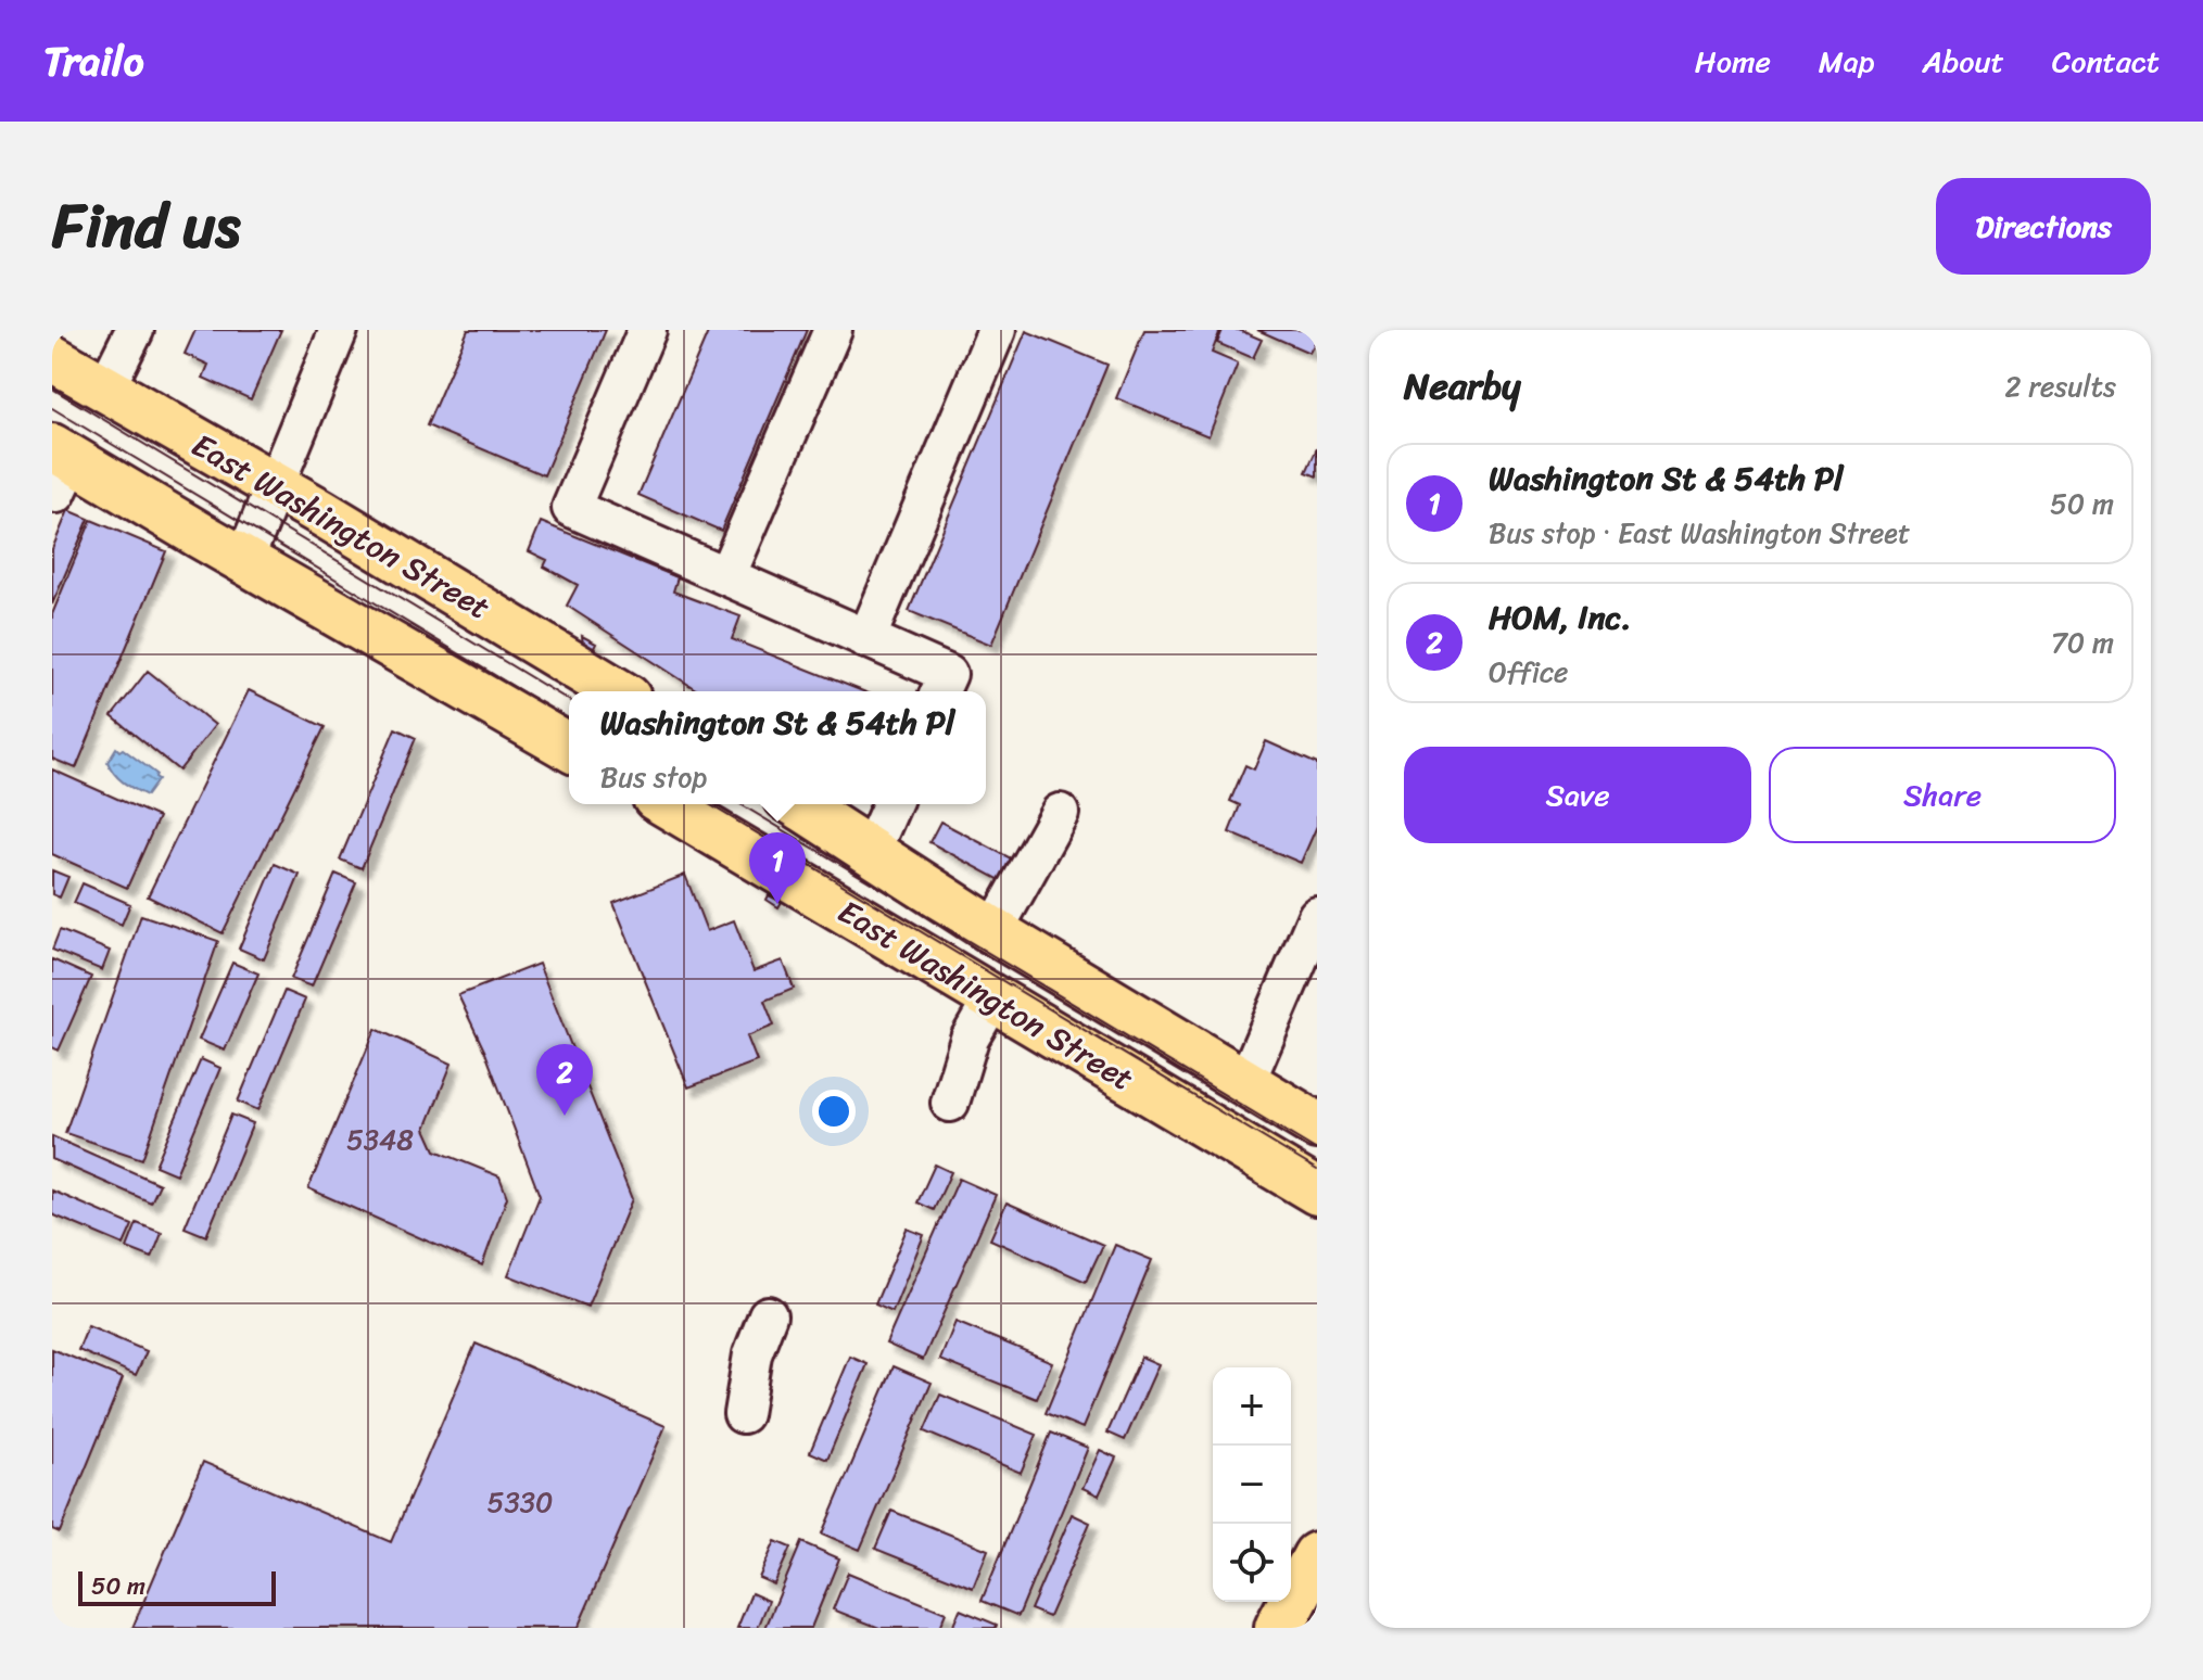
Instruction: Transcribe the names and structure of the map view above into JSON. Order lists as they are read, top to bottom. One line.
{"streets":{"main road":["East Washington Street"]},"house_numbers":["5348","5330"],"scale_bar":"50 m","page":{"header":"Trailo","nav":["Home","Map","About","Contact"],"title":"Find us","buttons":["Directions",["Save","Share"]],"heading":["Nearby","2 results"],"list":[{"mark":"1","name":"Washington St & 54th Pl","note":"Bus stop · East Washington Street","value":"50 m"},{"mark":"2","name":"HOM, Inc.","note":"Office","value":"70 m"}],"popup":["Washington St & 54th Pl","Bus stop"],"pins":["1","2"],"map_buttons":["+","−"],"scale":"50 m"}}
